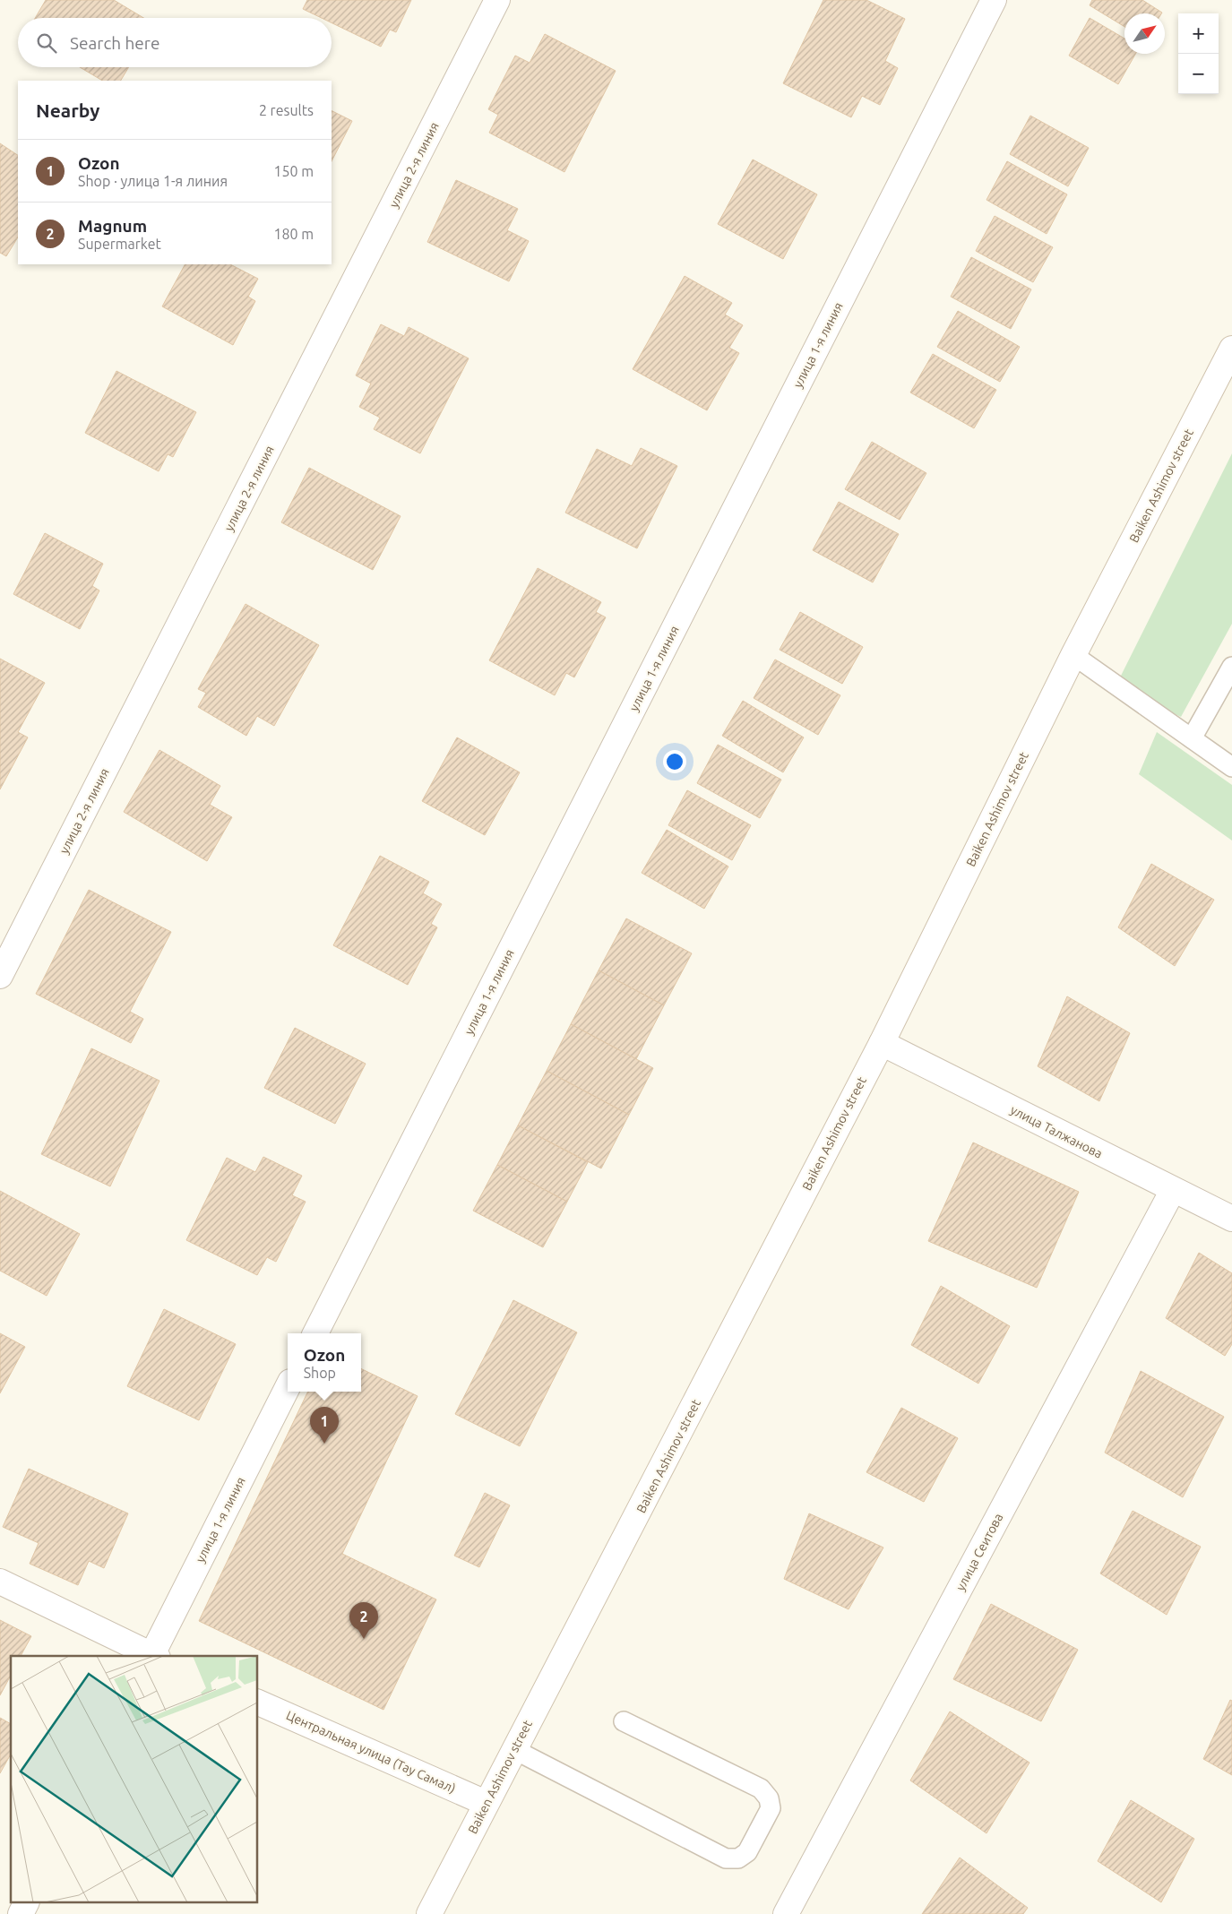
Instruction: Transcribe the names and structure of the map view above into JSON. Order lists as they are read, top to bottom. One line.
{"streets":{"street":["улица 2-я линия","улица 1-я линия","Baiken Ashimov street","улица Талжанова","улица Сеитова","Центральная улица (Тау Самал)"]},"crossings":[["Baiken Ashimov street","улица Талжанова"],["Baiken Ashimov street","Центральная улица (Тау Самал)"],["улица Талжанова","улица Сеитова"]],"north":"top right","page":{"map_buttons":["+","−"],"search":"Search here","heading":["Nearby","2 results"],"list":[{"mark":"1","name":"Ozon","note":"Shop · улица 1-я линия","value":"150 m"},{"mark":"2","name":"Magnum","note":"Supermarket","value":"180 m"}],"popup":["Ozon","Shop"],"pins":["1","2"]}}
